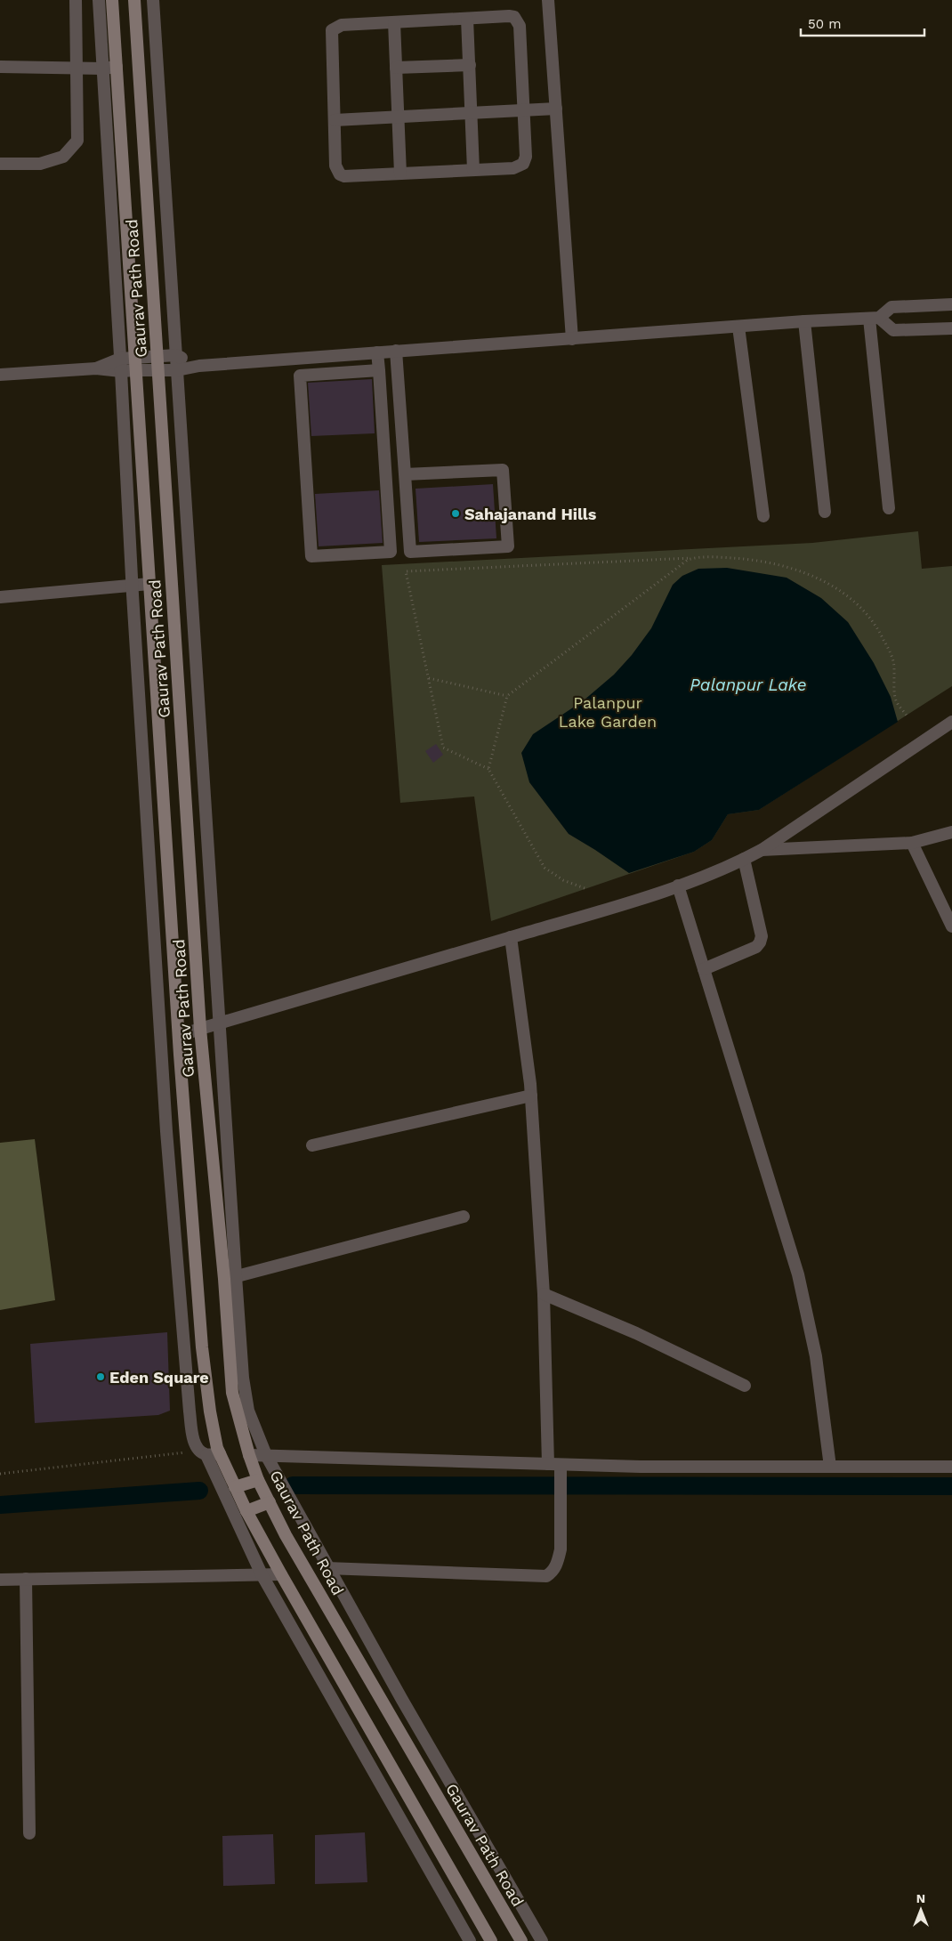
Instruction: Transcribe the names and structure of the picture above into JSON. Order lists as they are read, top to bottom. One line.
{"streets":{"main road":["Gaurav Path Road"]},"water":["Palanpur Lake"],"parks":["Palanpur Lake Garden"],"places":["Sahajanand Hills","Eden Square"],"scale_bar":"50 m","north":"top"}
